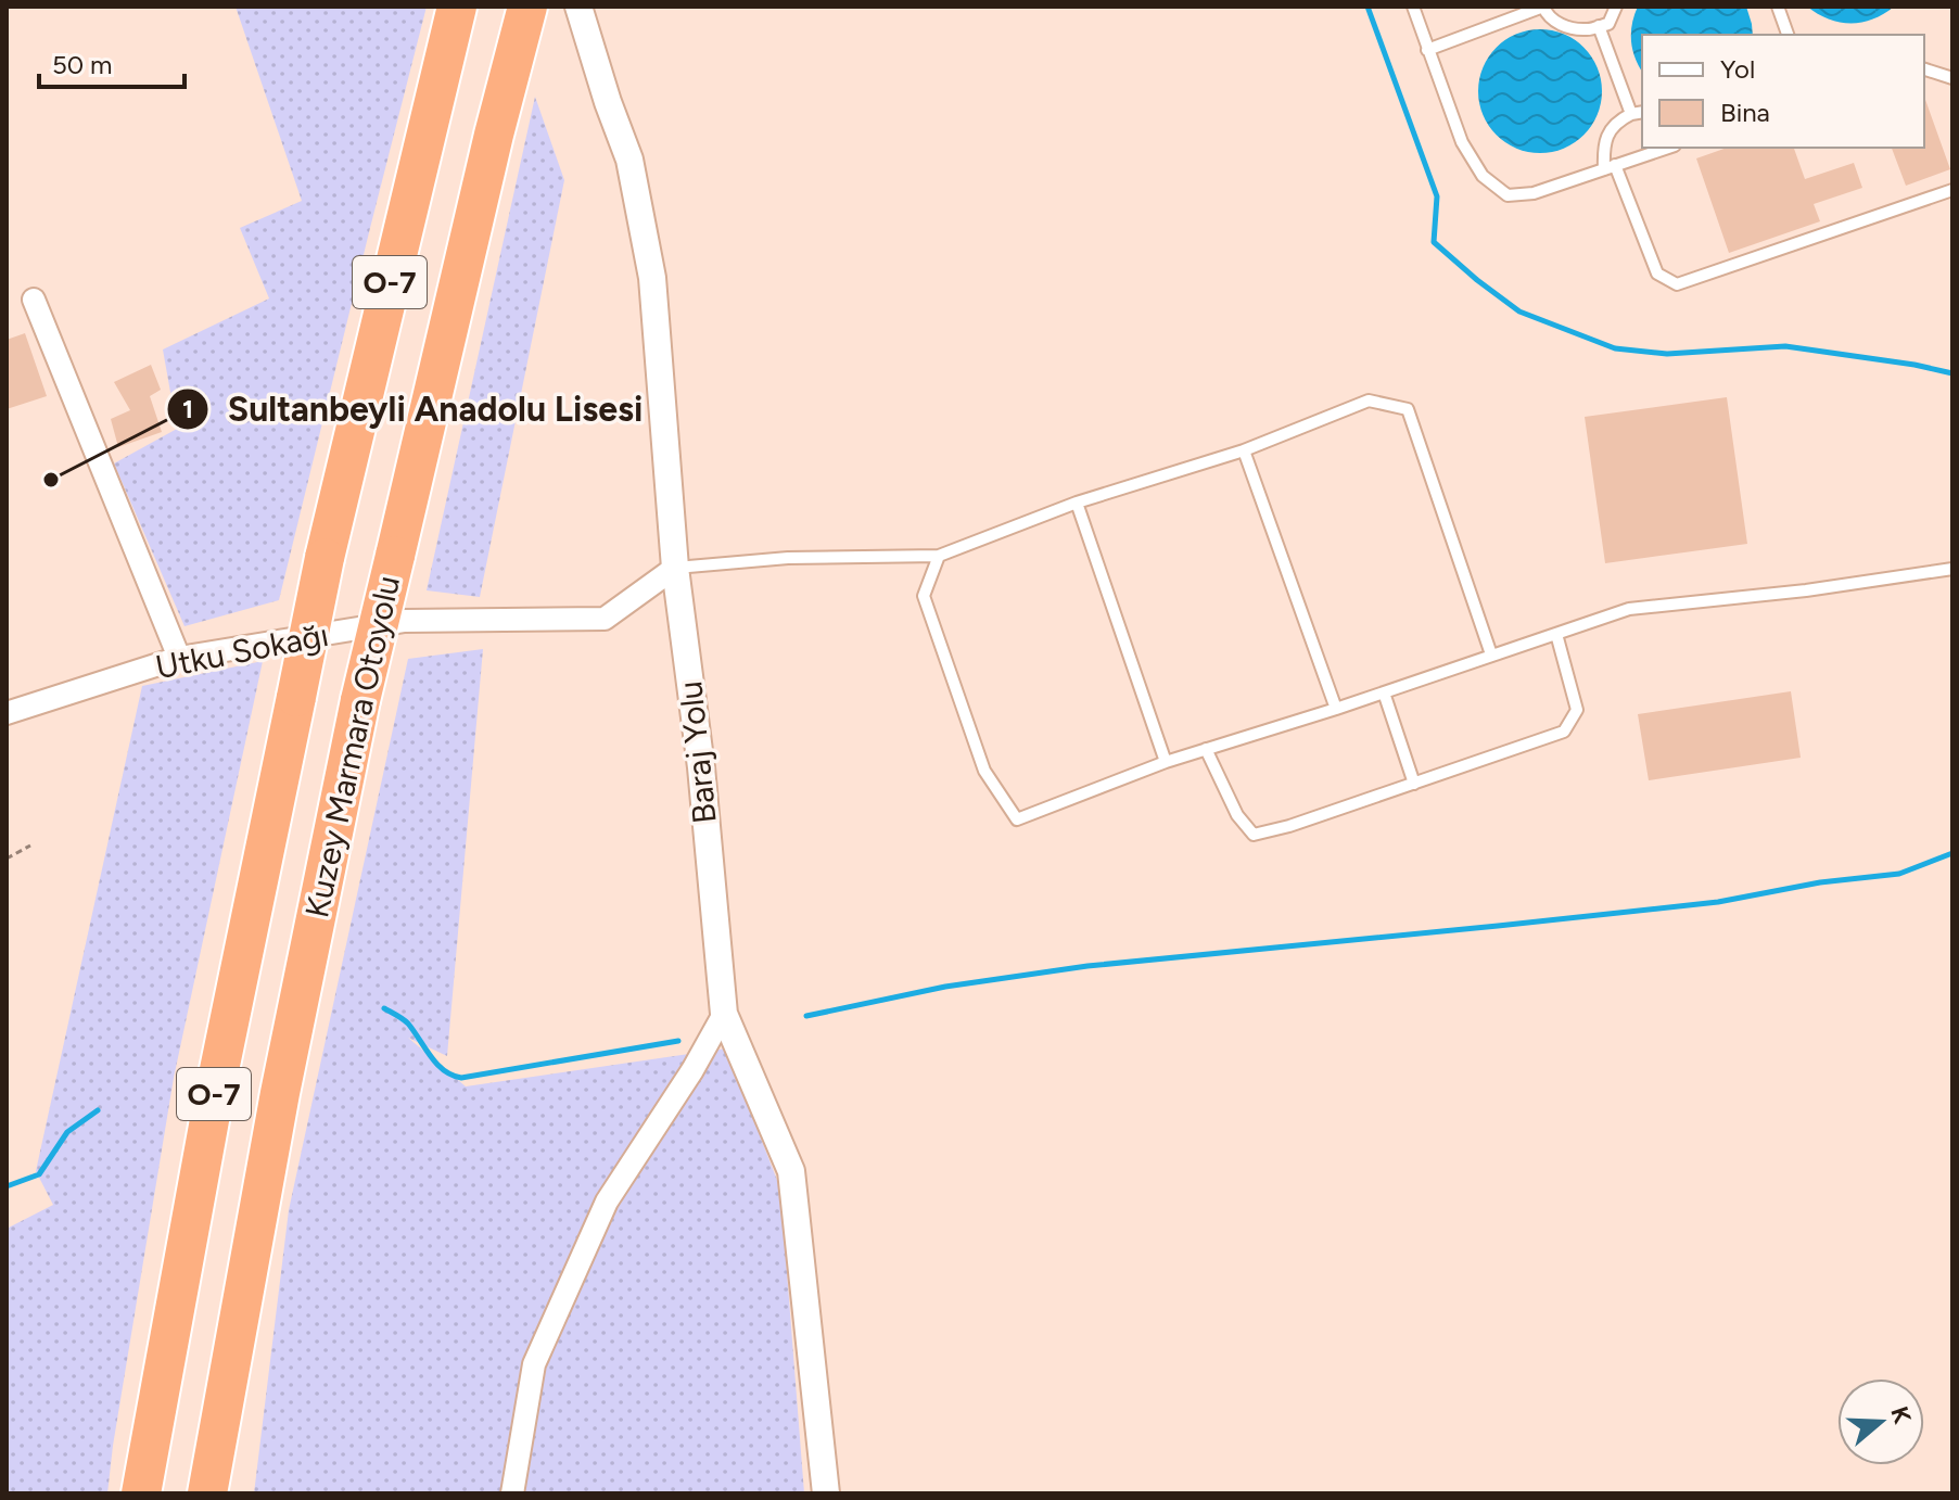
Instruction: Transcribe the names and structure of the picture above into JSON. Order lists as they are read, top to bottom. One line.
{"streets":{"highway":["O-7","Kuzey Marmara Otoyolu"],"street":["Utku Sokağı","Baraj Yolu"]},"crossings":[["Utku Sokağı","Baraj Yolu"]],"places":["Sultanbeyli Anadolu Lisesi"],"legend":["Yol","Bina"],"scale_bar":"50 m","north":"right"}
